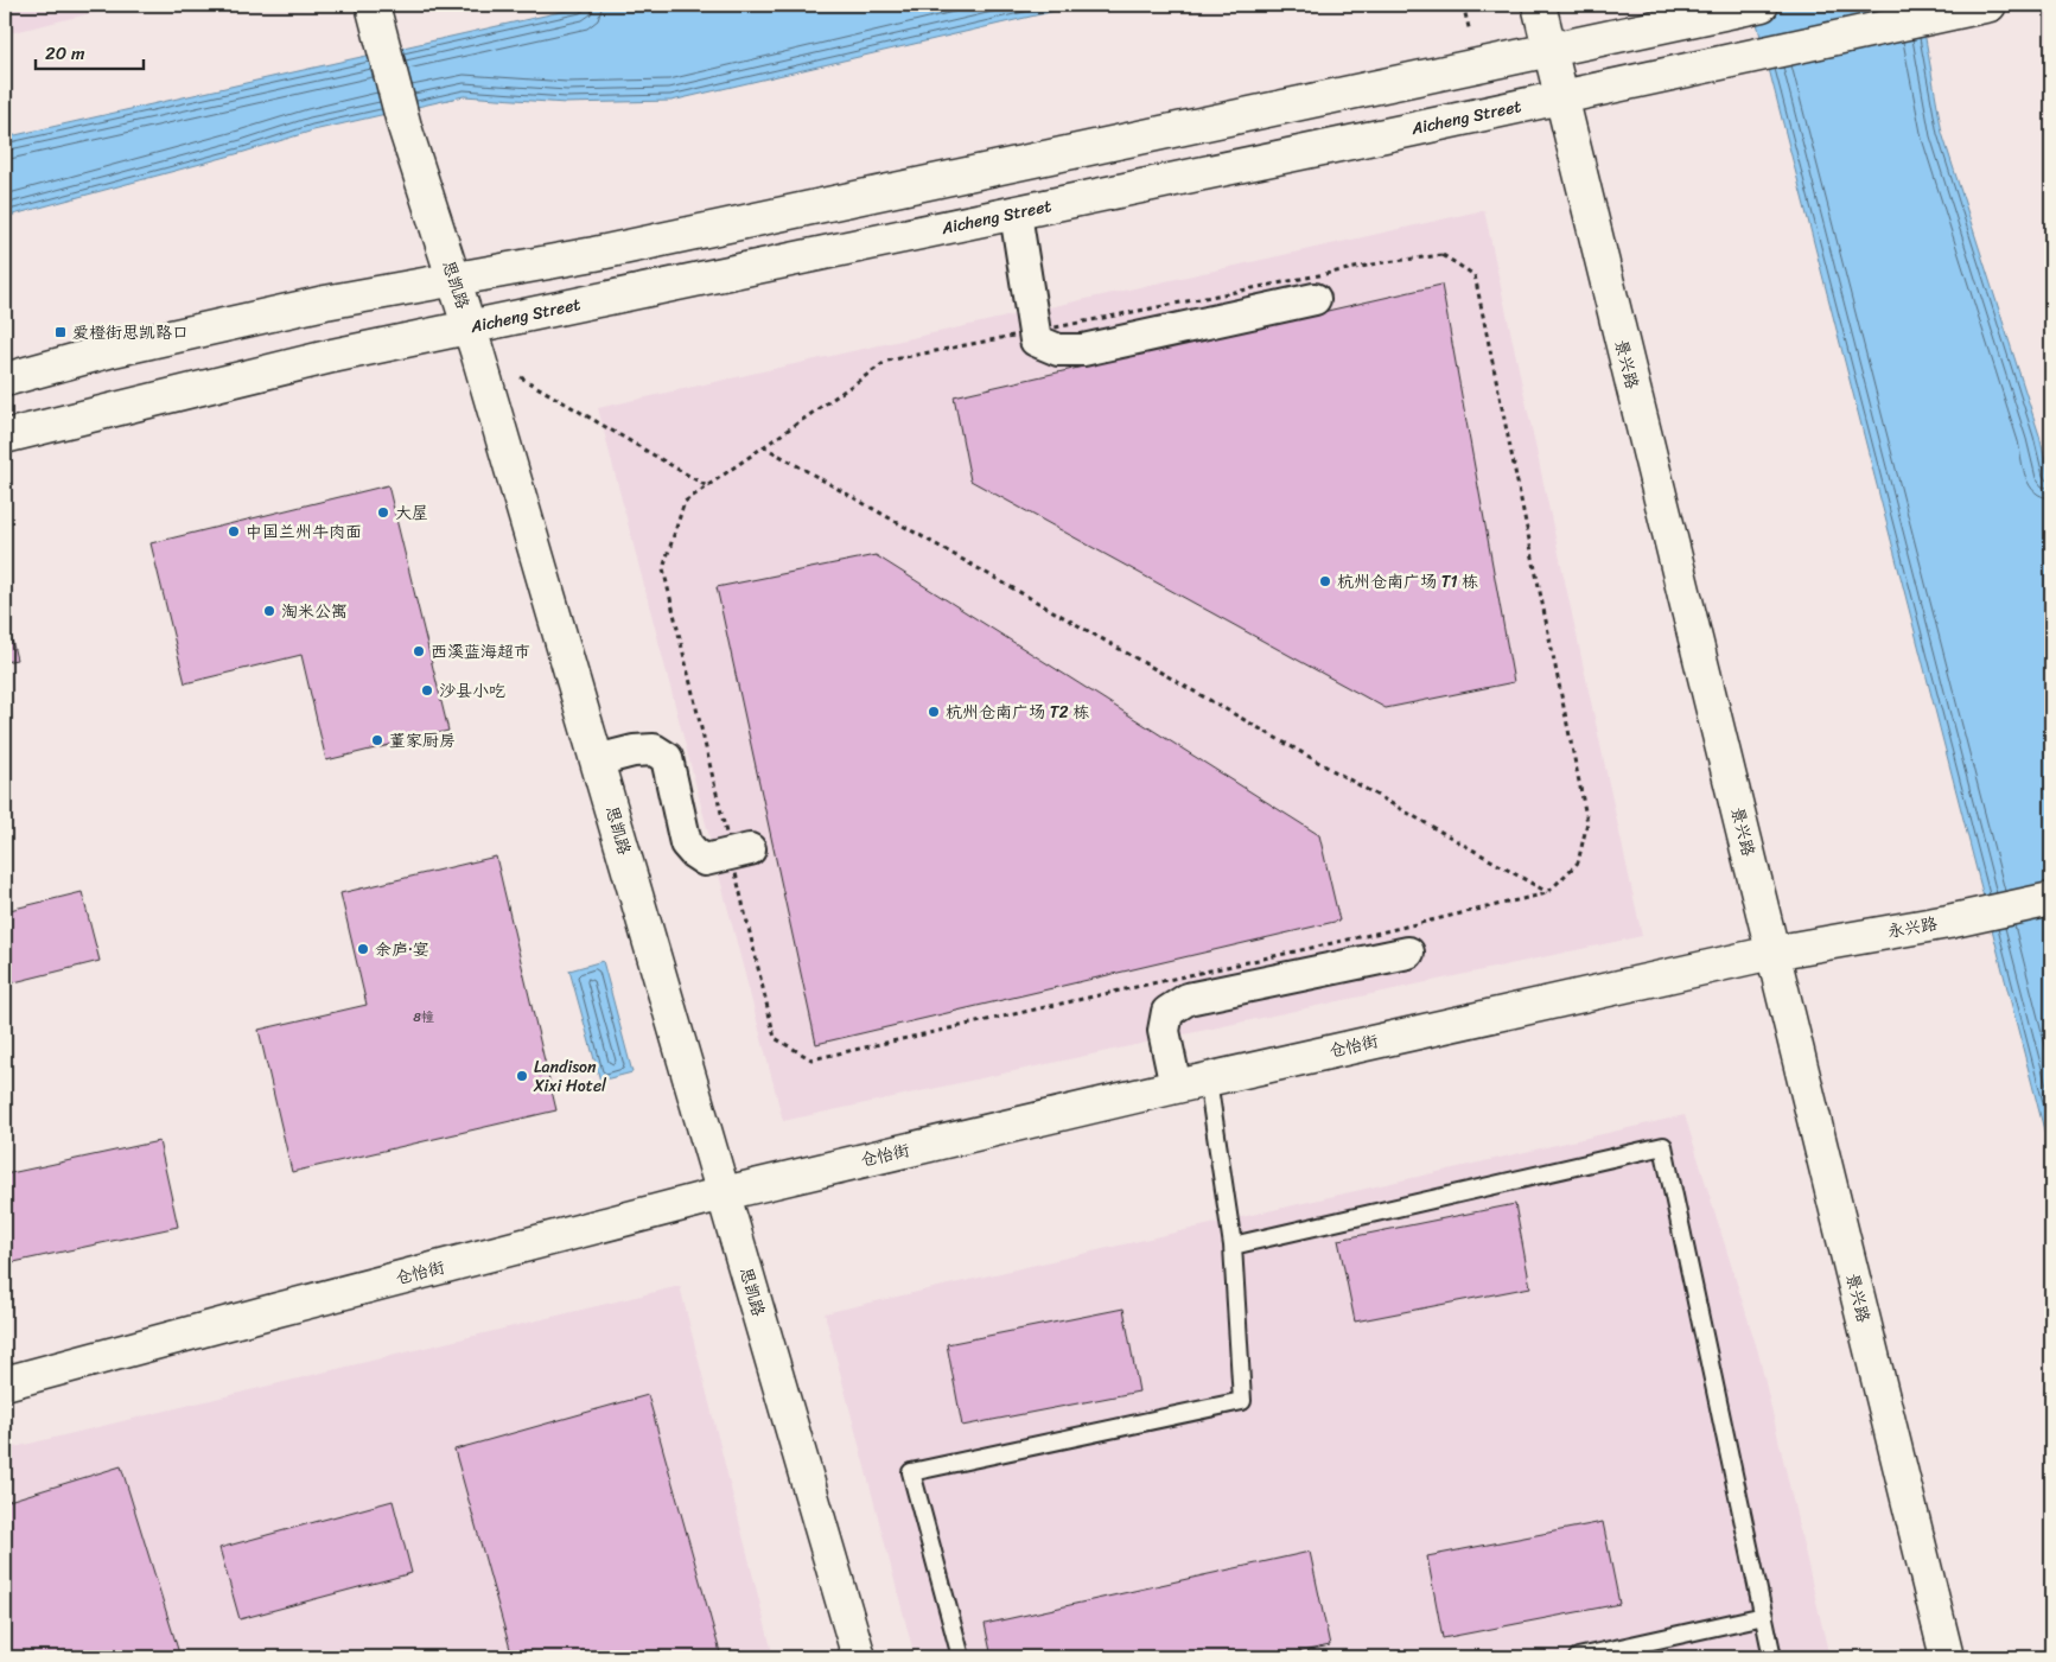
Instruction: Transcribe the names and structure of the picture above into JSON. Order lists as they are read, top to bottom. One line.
{"streets":{"street":["Aicheng Street","思凯路","景兴路","永兴路","仓怡街"]},"crossings":[["Aicheng Street","思凯路"],["Aicheng Street","景兴路"],["思凯路","仓怡街"],["景兴路","永兴路"],["景兴路","仓怡街"],["永兴路","仓怡街"]],"places":{"transit":["爱橙街思凯路口"],"other":["大屋","中国兰州牛肉面","杭州仓南广场 T1 栋","淘米公寓","西溪蓝海超市","沙县小吃","杭州仓南广场 T2 栋","董家厨房","余庐·宴","Landison Xixi Hotel"]},"house_numbers":["8幢"],"scale_bar":"20 m"}
